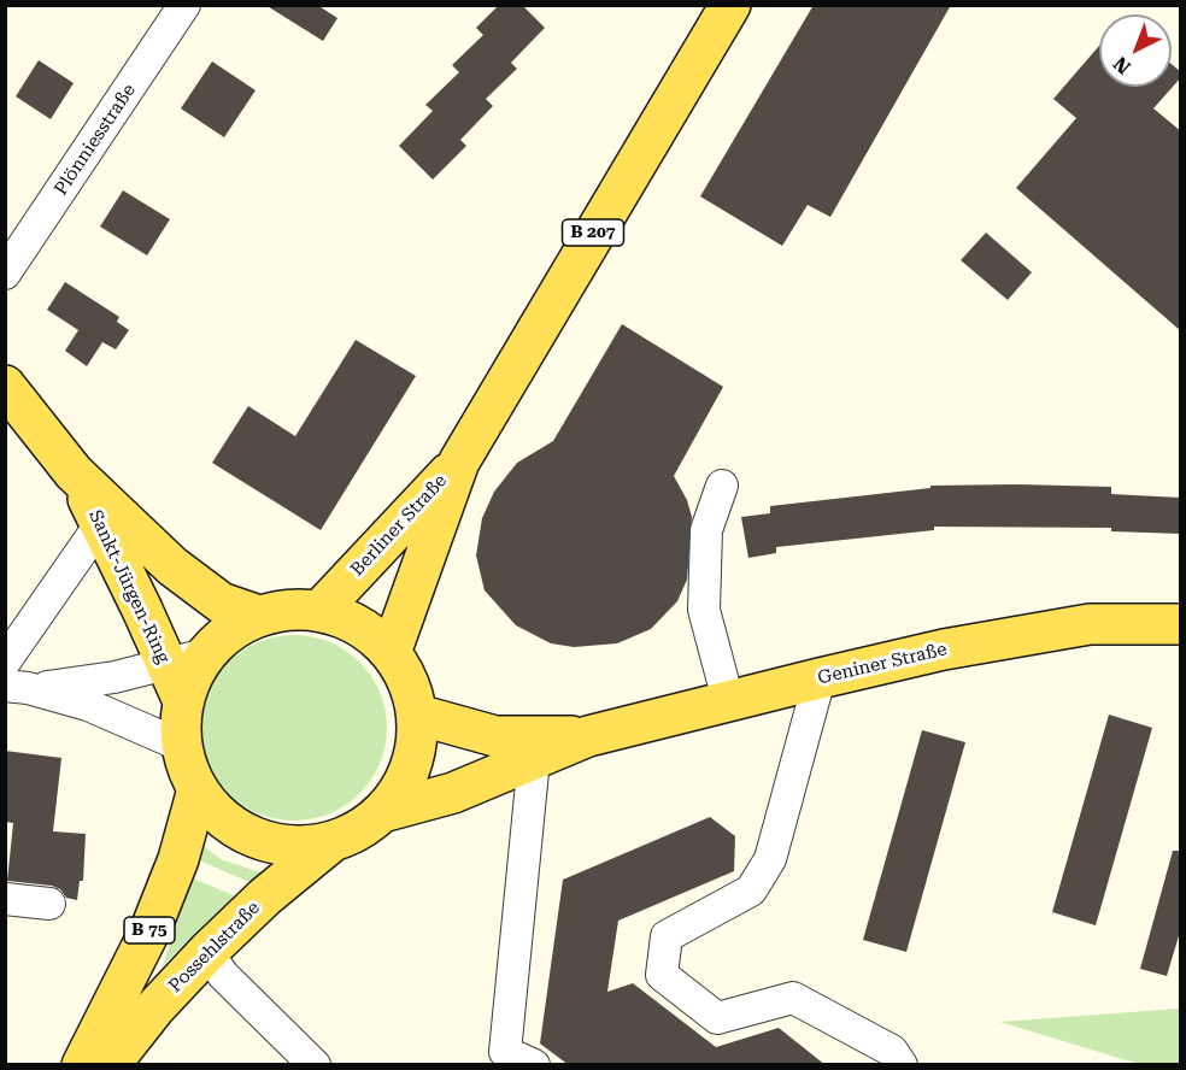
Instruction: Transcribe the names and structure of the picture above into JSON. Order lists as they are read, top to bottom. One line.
{"streets":{"main road":["B 207","Berliner Straße","Sankt-Jürgen-Ring","Geniner Straße","B 75","Possehlstraße"],"street":["Plönniesstraße"]},"crossings":[["B 207","Berliner Straße"],["Berliner Straße","Sankt-Jürgen-Ring"],["Berliner Straße","Geniner Straße"],["Berliner Straße","B 75"],["Berliner Straße","Possehlstraße"],["Sankt-Jürgen-Ring","Geniner Straße"],["Sankt-Jürgen-Ring","B 75"],["Sankt-Jürgen-Ring","Possehlstraße"],["Geniner Straße","B 75"],["Geniner Straße","Possehlstraße"],["B 75","Possehlstraße"]],"north":"bottom left"}
